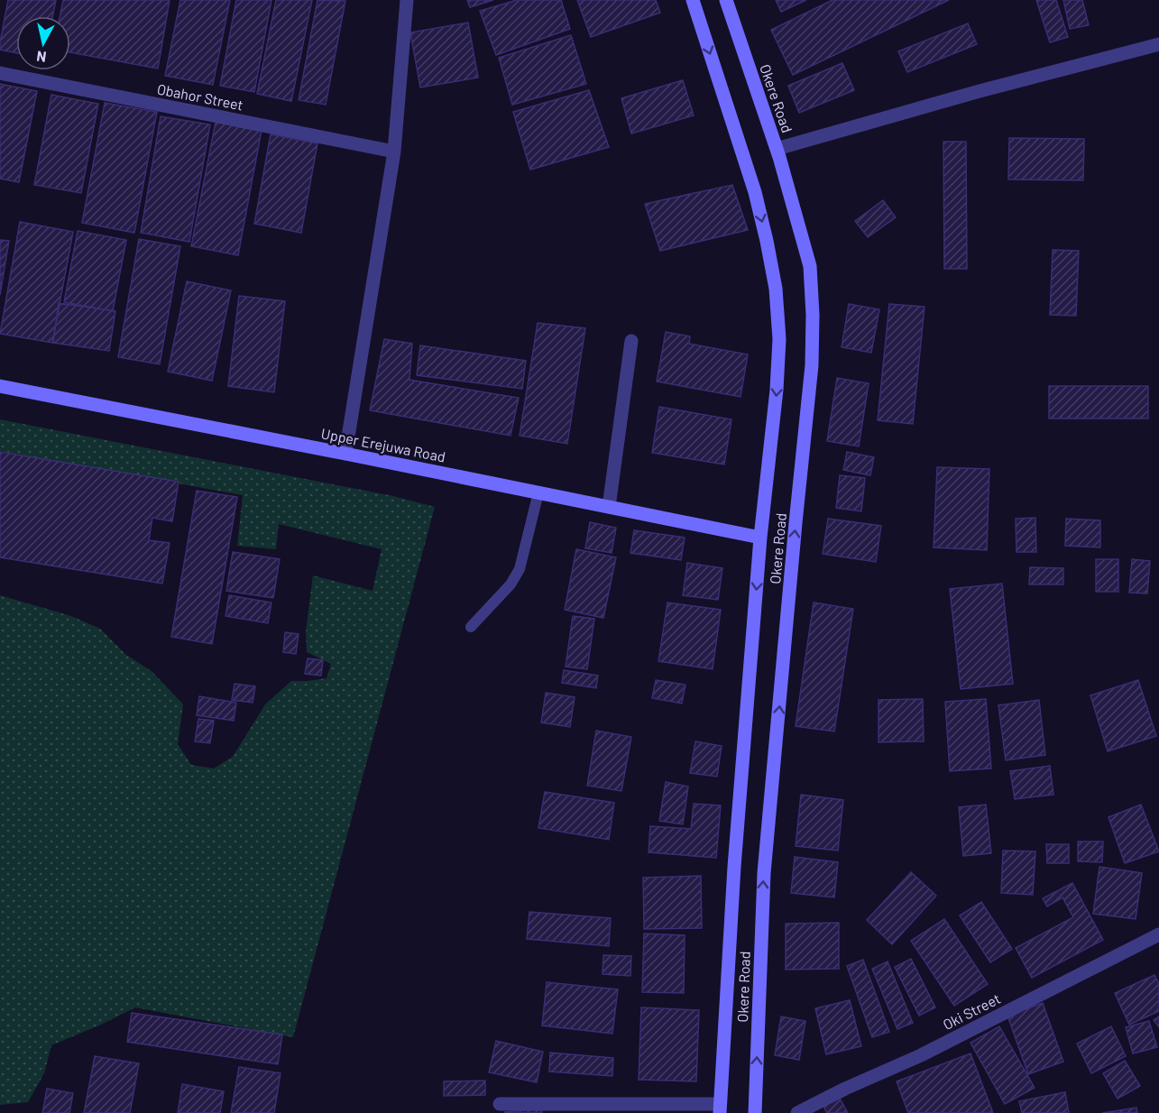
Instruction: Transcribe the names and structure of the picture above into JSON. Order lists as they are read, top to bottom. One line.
{"streets":{"main road":["Okere Road","Upper Erejuwa Road"],"street":["Obahor Street","Oki Street"]},"crossings":[["Okere Road","Upper Erejuwa Road"]],"north":"bottom"}
